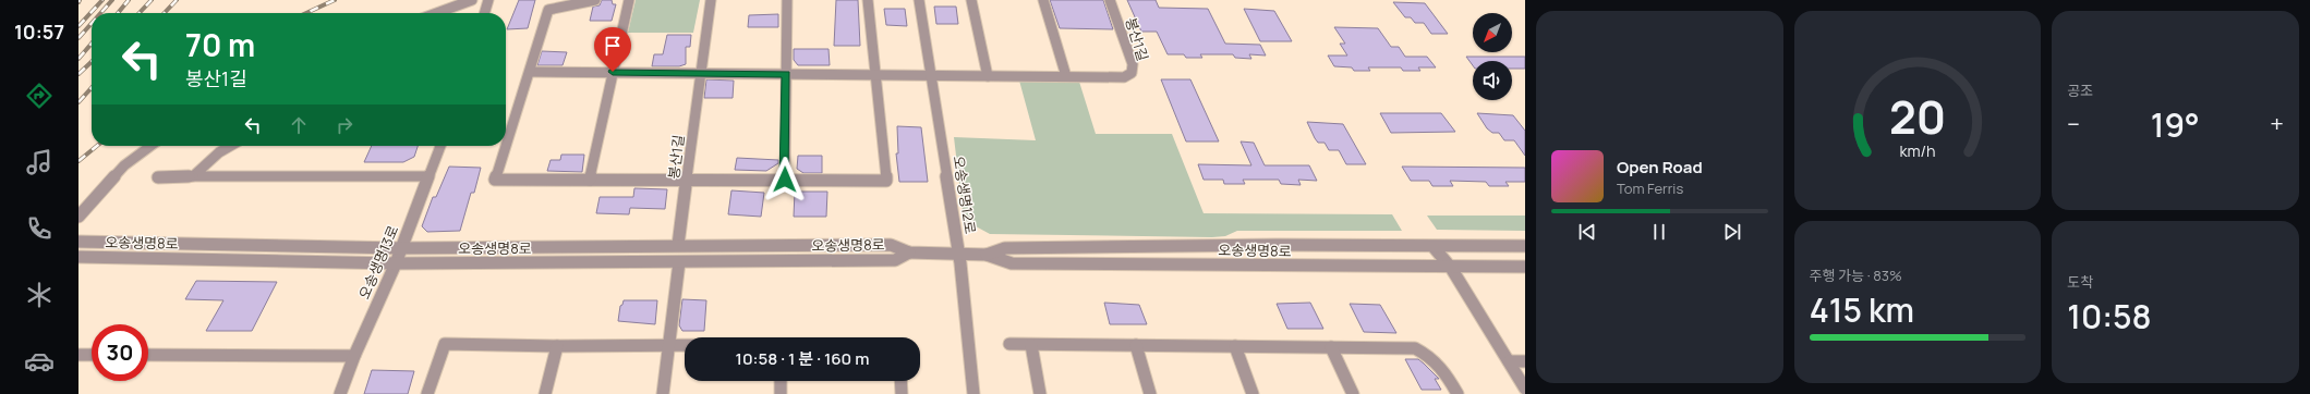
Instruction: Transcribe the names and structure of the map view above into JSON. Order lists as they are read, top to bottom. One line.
{"streets":{"street":["봉산1길","오송생명12로","오송생명8로","오송생명13로"]},"crossings":[["봉산1길","오송생명12로"],["봉산1길","오송생명8로"],["오송생명12로","오송생명8로"],["오송생명8로","오송생명13로"]],"north":"bottom left","page":{"tabs":"10:57","tile":["공조",["주행 가능 · 83%","415 km"],["도착","10:58"]],"turn":["70 m","봉산1길"],"heat":["−","19°","+"],"song":["Open Road","Tom Ferris"],"limit":"30","trip":"10:58 · 1 분 · 160 m","gauge":["20","km/h"]}}
